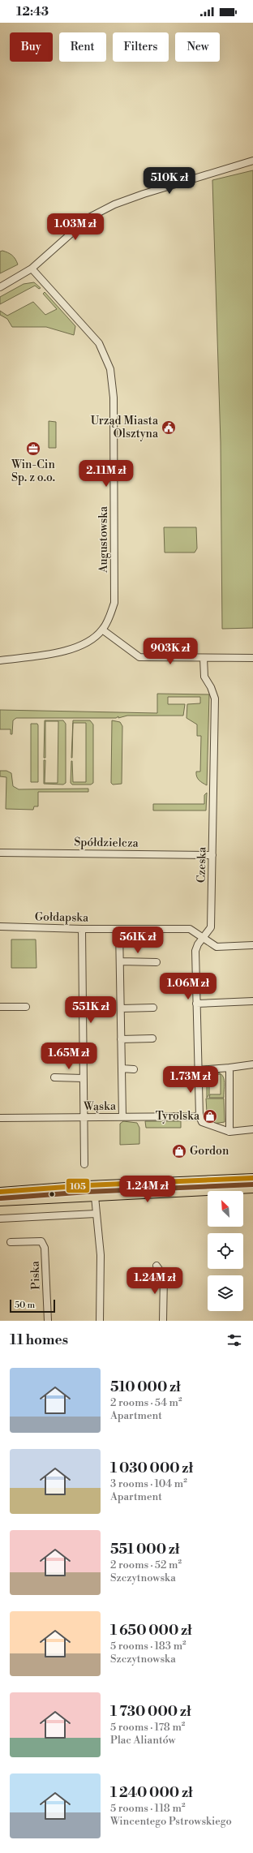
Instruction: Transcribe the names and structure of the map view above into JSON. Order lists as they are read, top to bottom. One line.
{"streets":{"street":["Augustowska","Spółdzielcza","Czeska","Gołdapska","Wąska","Piska"]},"crossings":[["Spółdzielcza","Czeska"],["Czeska","Gołdapska"],["Czeska","Wąska"]],"places":{"public building":["Urząd Miasta Olsztyna"],"office":["Win-Cin Sp. z o.o."],"shop":["Tyrolska","Gordon"]},"lines":["transit line 105"],"scale_bar":"50 m","north":"top left","page":{"status":"12:43","chip":["Buy","Rent","Filters","New"],"price":["510K zł","1.03M zł","2.11M zł","903K zł","561K zł","1.06M zł","551K zł","1.65M zł","1.73M zł","1.24M zł","1.24M zł"],"scale":"50 m","heading":"11 homes","list":[{"name":"510 000 zł","note":"2 rooms · 54 m² · Apartment"},{"name":"1 030 000 zł","note":"3 rooms · 104 m² · Apartment"},{"name":"551 000 zł","note":"2 rooms · 52 m² · Szczytnowska"},{"name":"1 650 000 zł","note":"5 rooms · 183 m² · Szczytnowska"},{"name":"1 730 000 zł","note":"5 rooms · 178 m² · Plac Aliantów"},{"name":"1 240 000 zł","note":"5 rooms · 118 m² · Wincentego Pstrowskiego"}]}}
